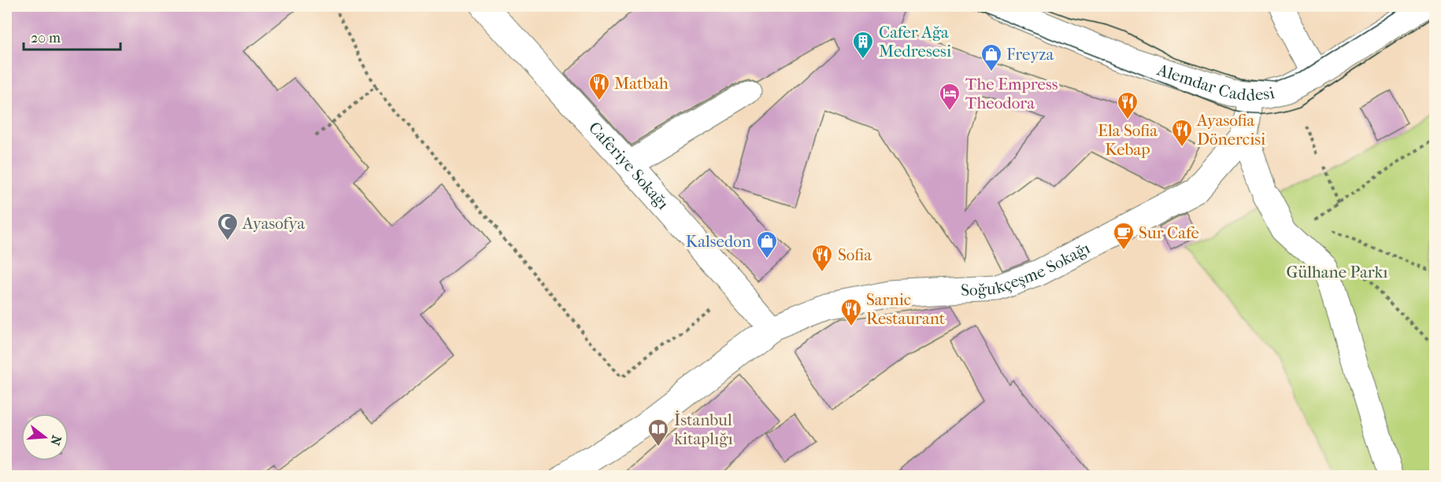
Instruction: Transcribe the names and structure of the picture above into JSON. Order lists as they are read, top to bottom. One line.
{"streets":{"street":["Alemdar Caddesi","Caferiye Sokağı","Soğukçeşme Sokağı"]},"crossings":[["Caferiye Sokağı","Soğukçeşme Sokağı"]],"parks":["Gülhane Parkı"],"places":{"building":["Cafer Ağa Medresesi"],"shop":["Freyza","Kalsedon"],"restaurant":["Matbah","Ela Sofia Kebap","Ayasofia Dönercisi","Sofia","Sarnic Restaurant"],"hotel":["The Empress Theodora"],"mosque":["Ayasofya"],"cafe":["Sur Cafe"],"library":["İstanbul kitaplığı"]},"scale_bar":"20 m","north":"right"}
